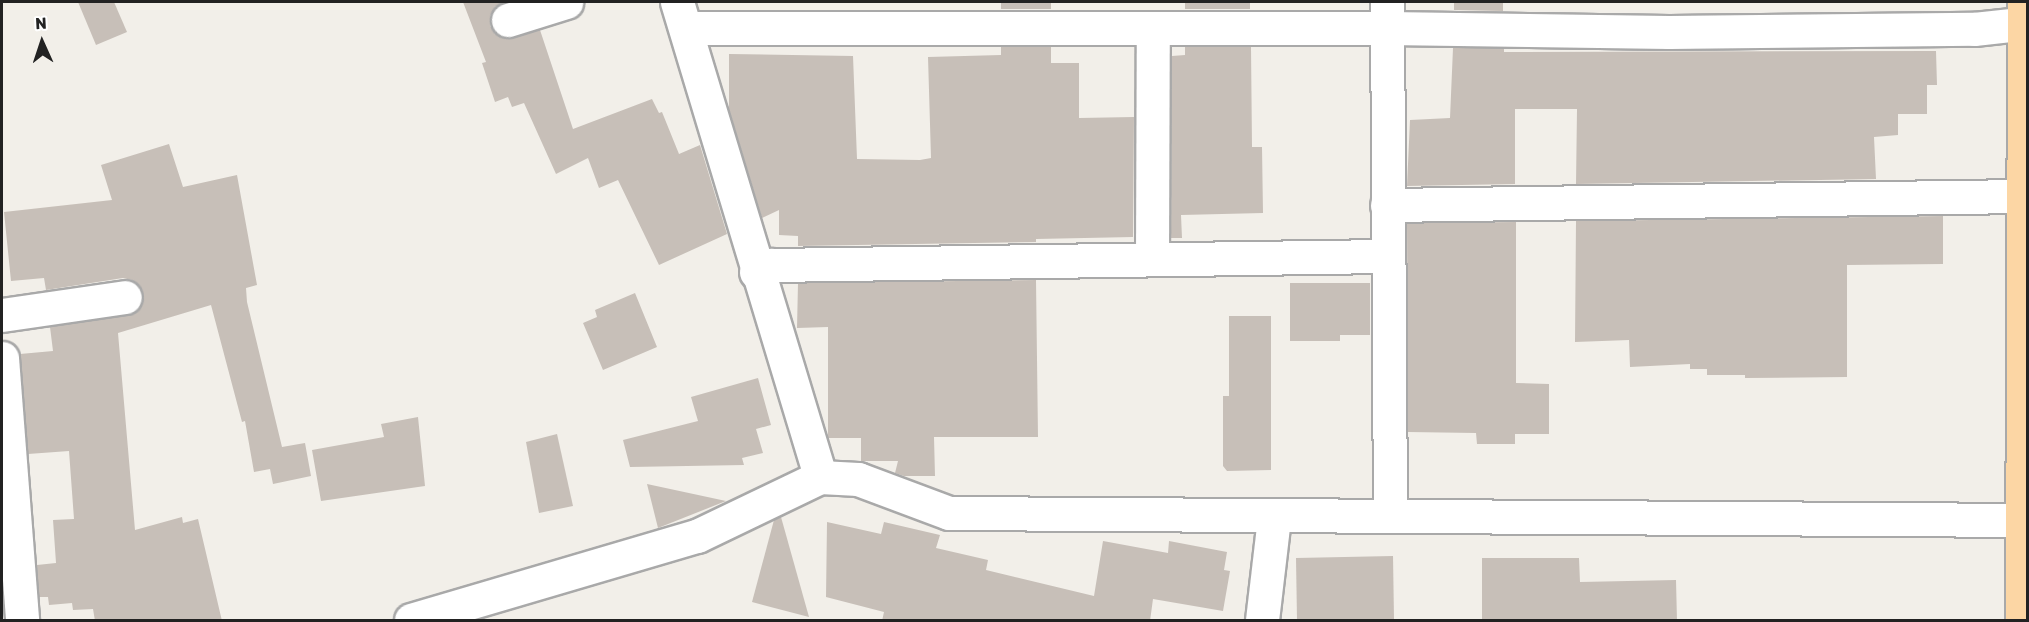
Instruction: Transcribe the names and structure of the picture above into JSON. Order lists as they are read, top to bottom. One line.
{"north":"top"}
